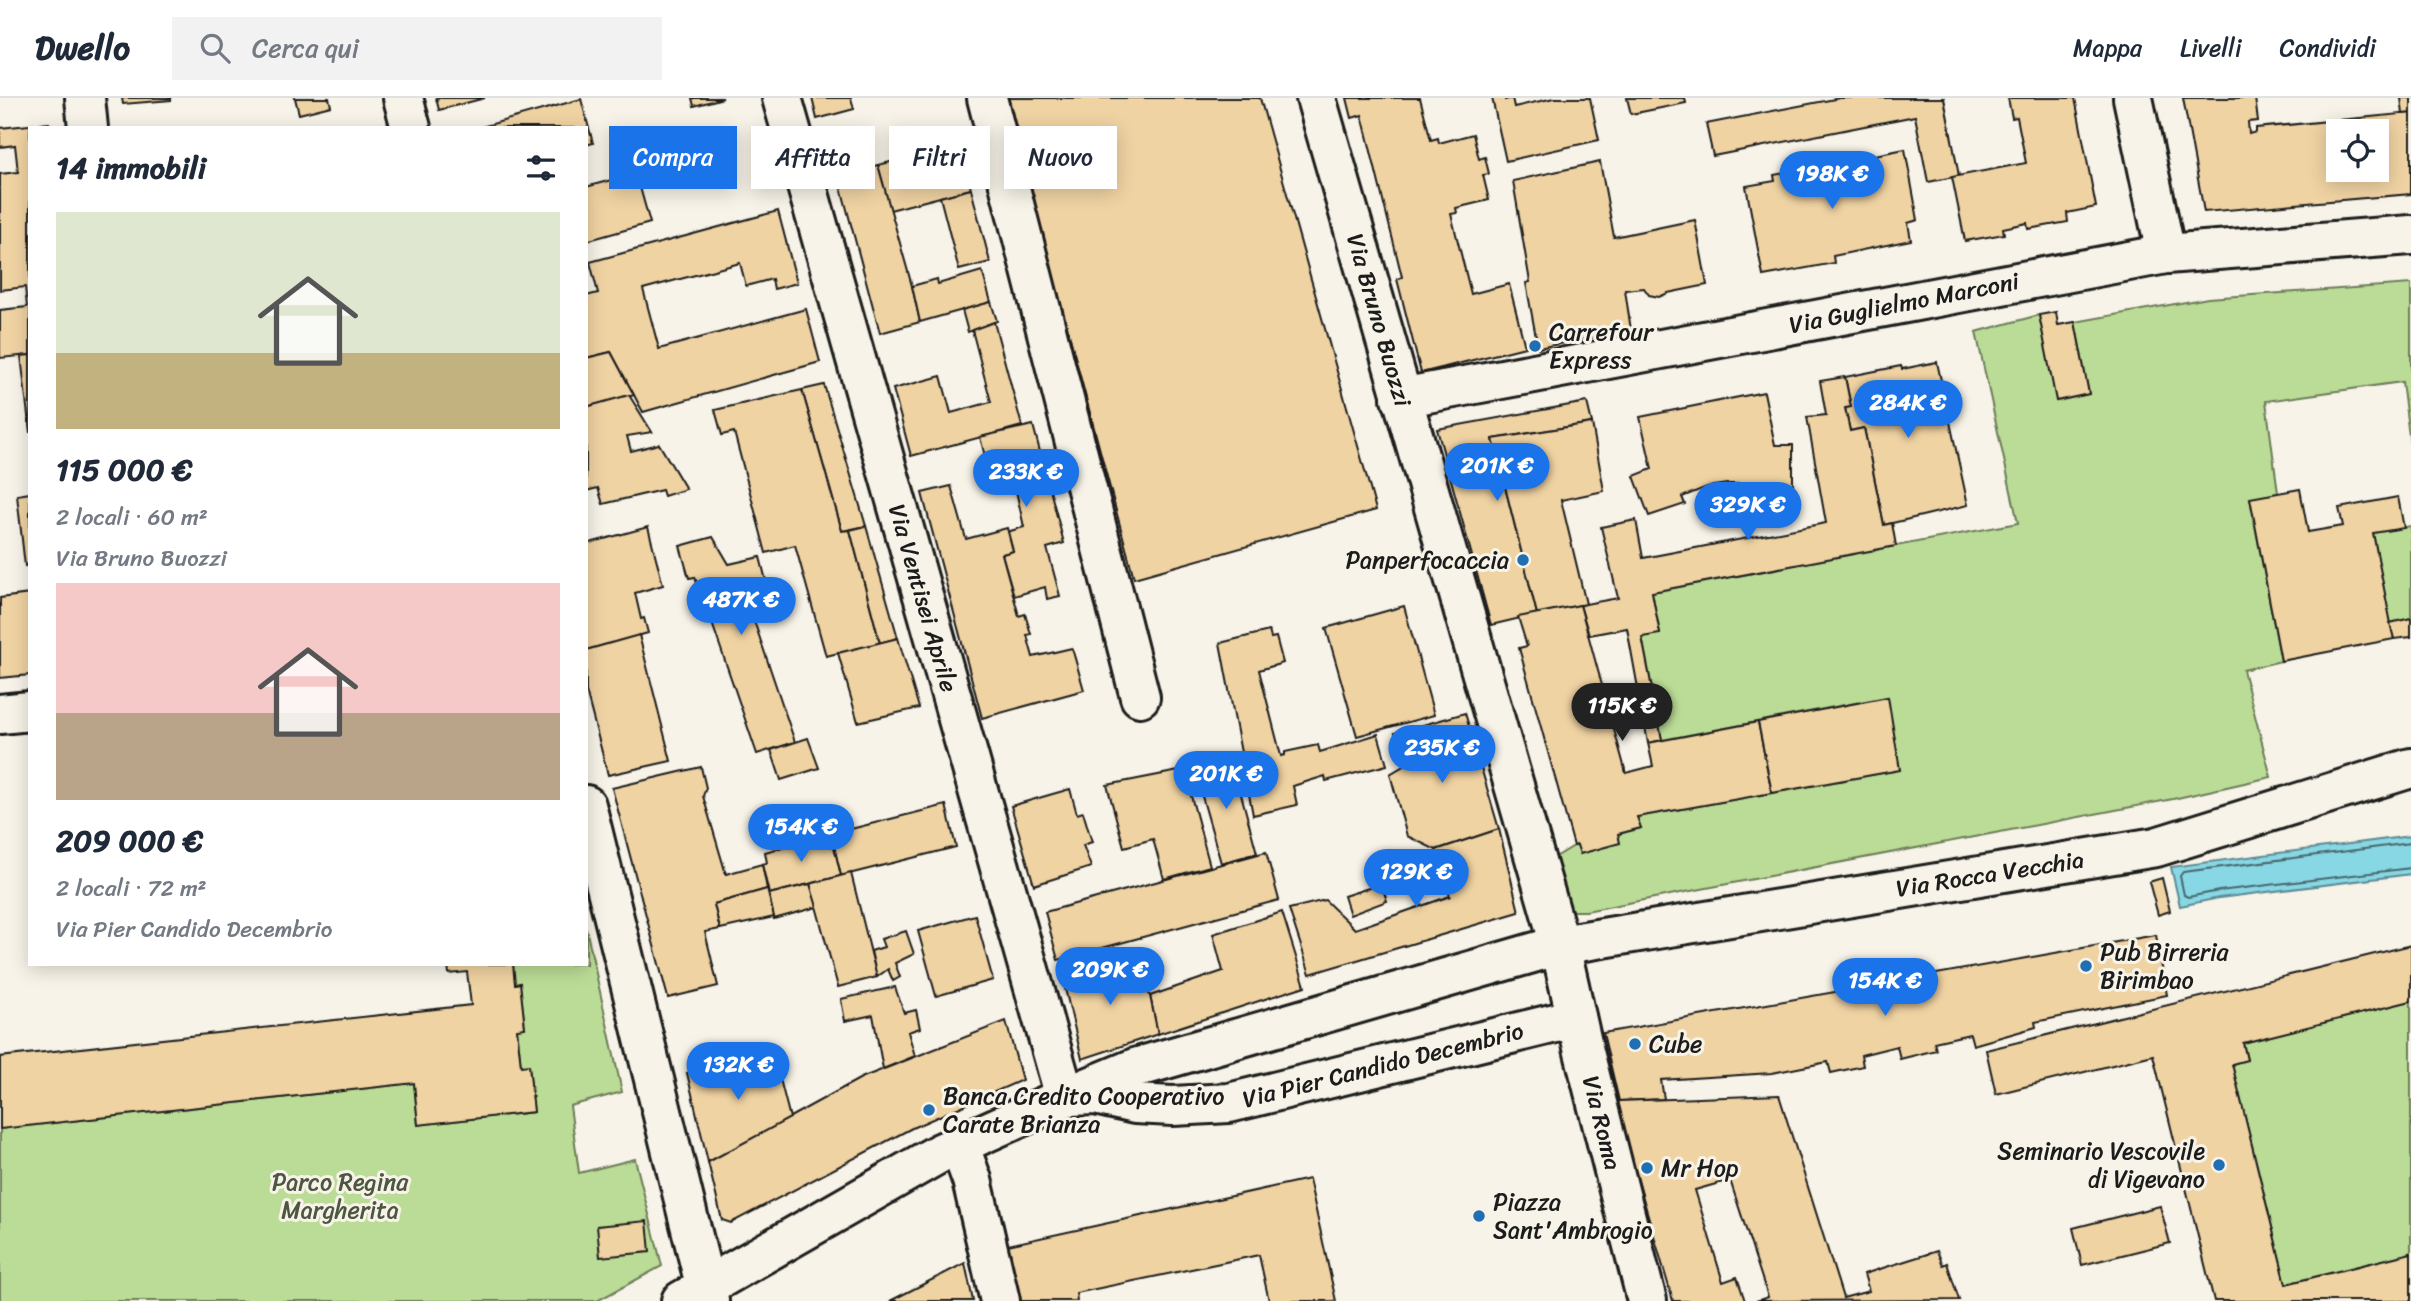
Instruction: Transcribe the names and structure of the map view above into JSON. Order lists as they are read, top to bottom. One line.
{"streets":{"street":["Via Guglielmo Marconi","Via Bruno Buozzi","Via Ventisei Aprile","Via Rocca Vecchia","Via Pier Candido Decembrio","Via Roma"]},"crossings":[["Via Guglielmo Marconi","Via Bruno Buozzi"],["Via Bruno Buozzi","Via Rocca Vecchia"],["Via Bruno Buozzi","Via Pier Candido Decembrio"],["Via Bruno Buozzi","Via Roma"],["Via Ventisei Aprile","Via Pier Candido Decembrio"],["Via Rocca Vecchia","Via Pier Candido Decembrio"],["Via Rocca Vecchia","Via Roma"],["Via Pier Candido Decembrio","Via Roma"]],"parks":["Parco Regina Margherita"],"places":["Carrefour Express","Panperfocaccia","Pub Birreria Birimbao","Cube","Banca Credito Cooperativo Carate Brianza","Seminario Vescovile di Vigevano","Mr Hop","Piazza Sant'Ambrogio"],"page":{"header":"Dwello","search":"Cerca qui","nav":["Mappa","Livelli","Condividi"],"chip":["Compra","Affitta","Filtri","Nuovo"],"heading":"14 immobili","price":["198K €","284K €","201K €","233K €","329K €","487K €","115K €","235K €","201K €","154K €","129K €","209K €","154K €","132K €"],"list":[{"name":"115 000 €","note":"2 locali · 60 m² · Via Bruno Buozzi"},{"name":"209 000 €","note":"2 locali · 72 m² · Via Pier Candido Decembrio"}]}}
